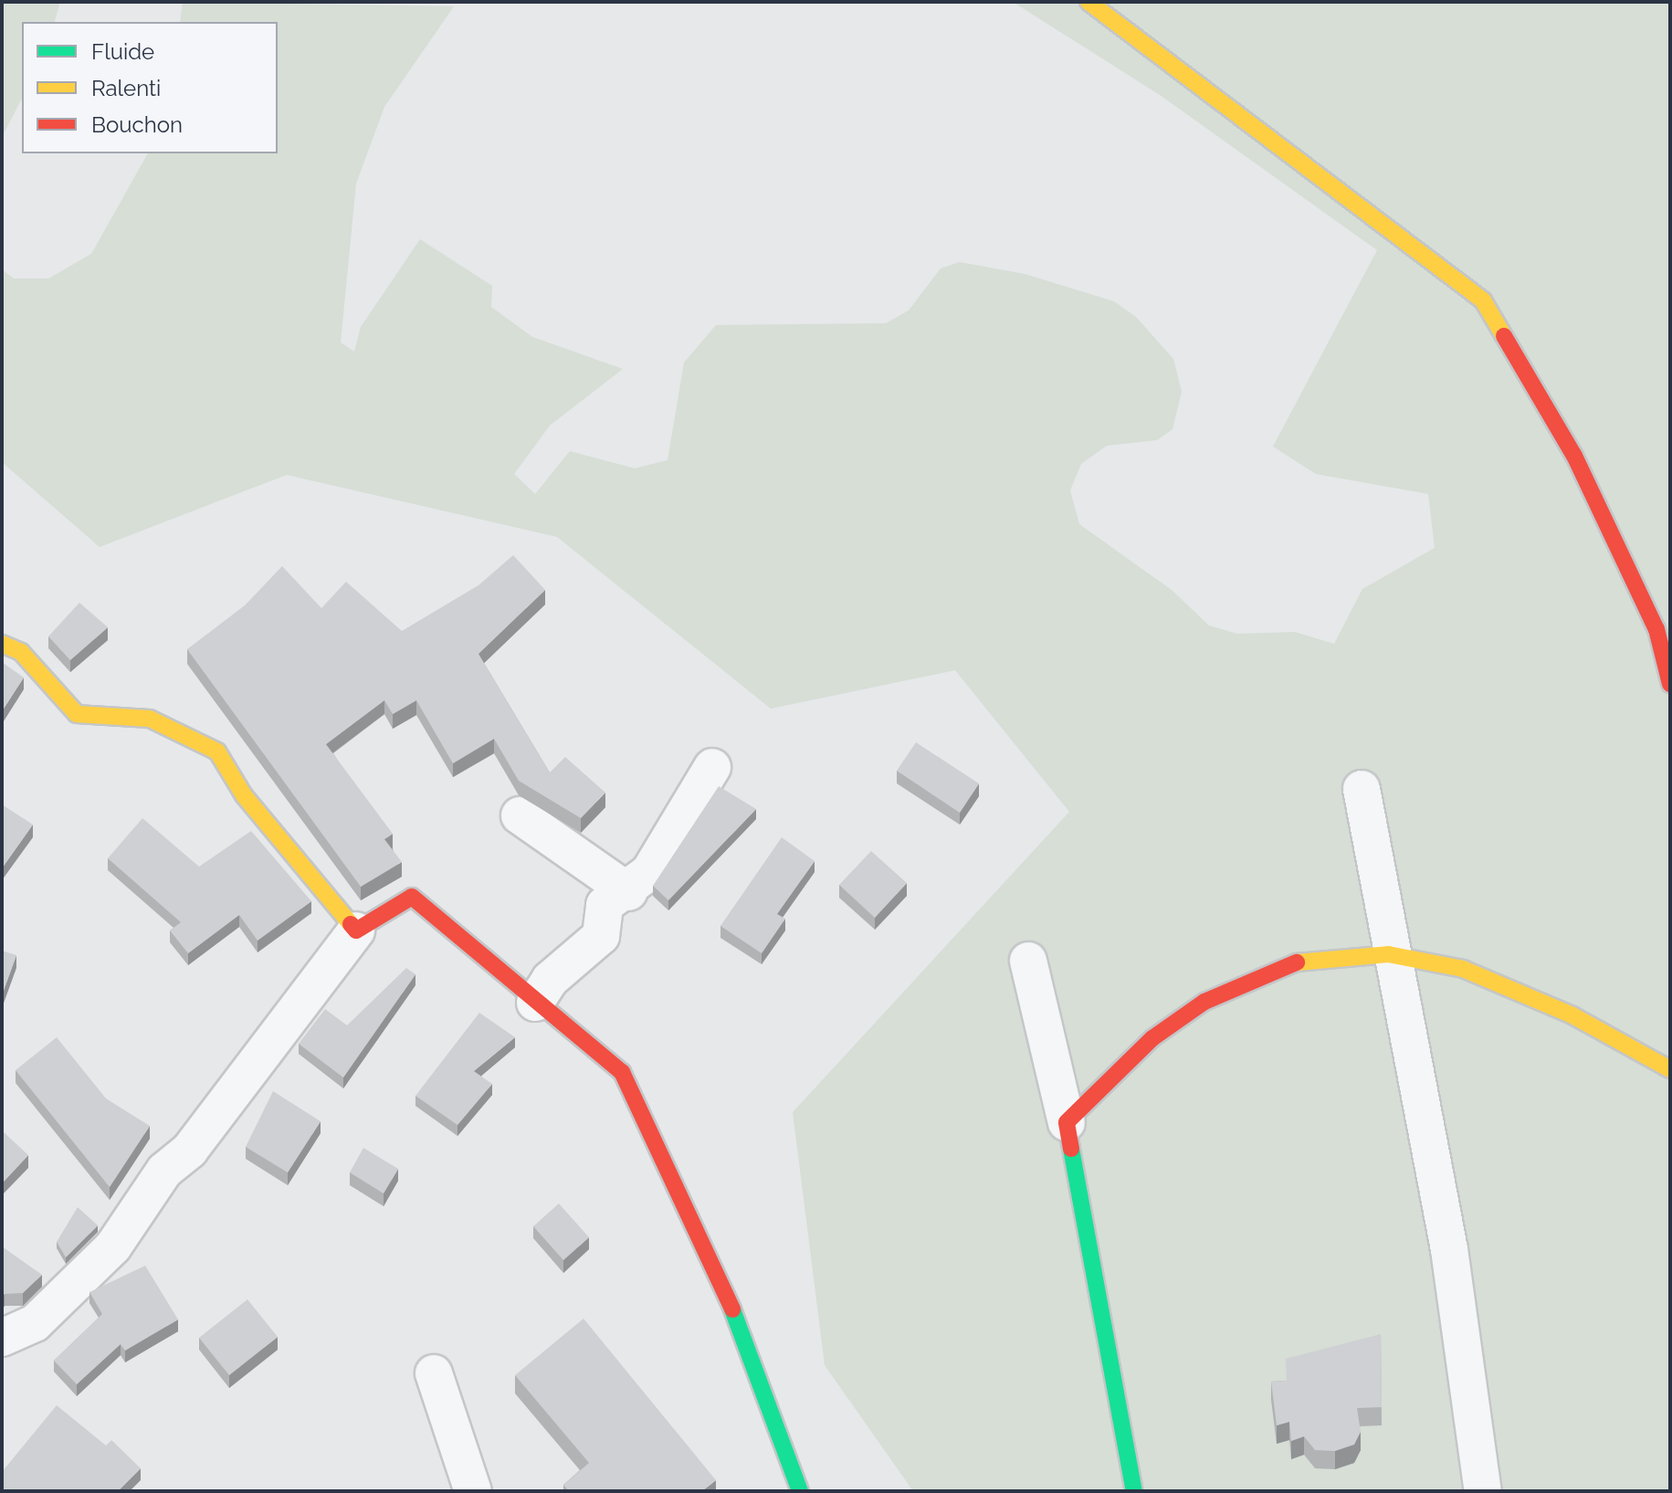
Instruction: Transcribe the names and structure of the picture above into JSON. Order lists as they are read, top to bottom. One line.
{"legend":["Fluide","Ralenti","Bouchon"]}
